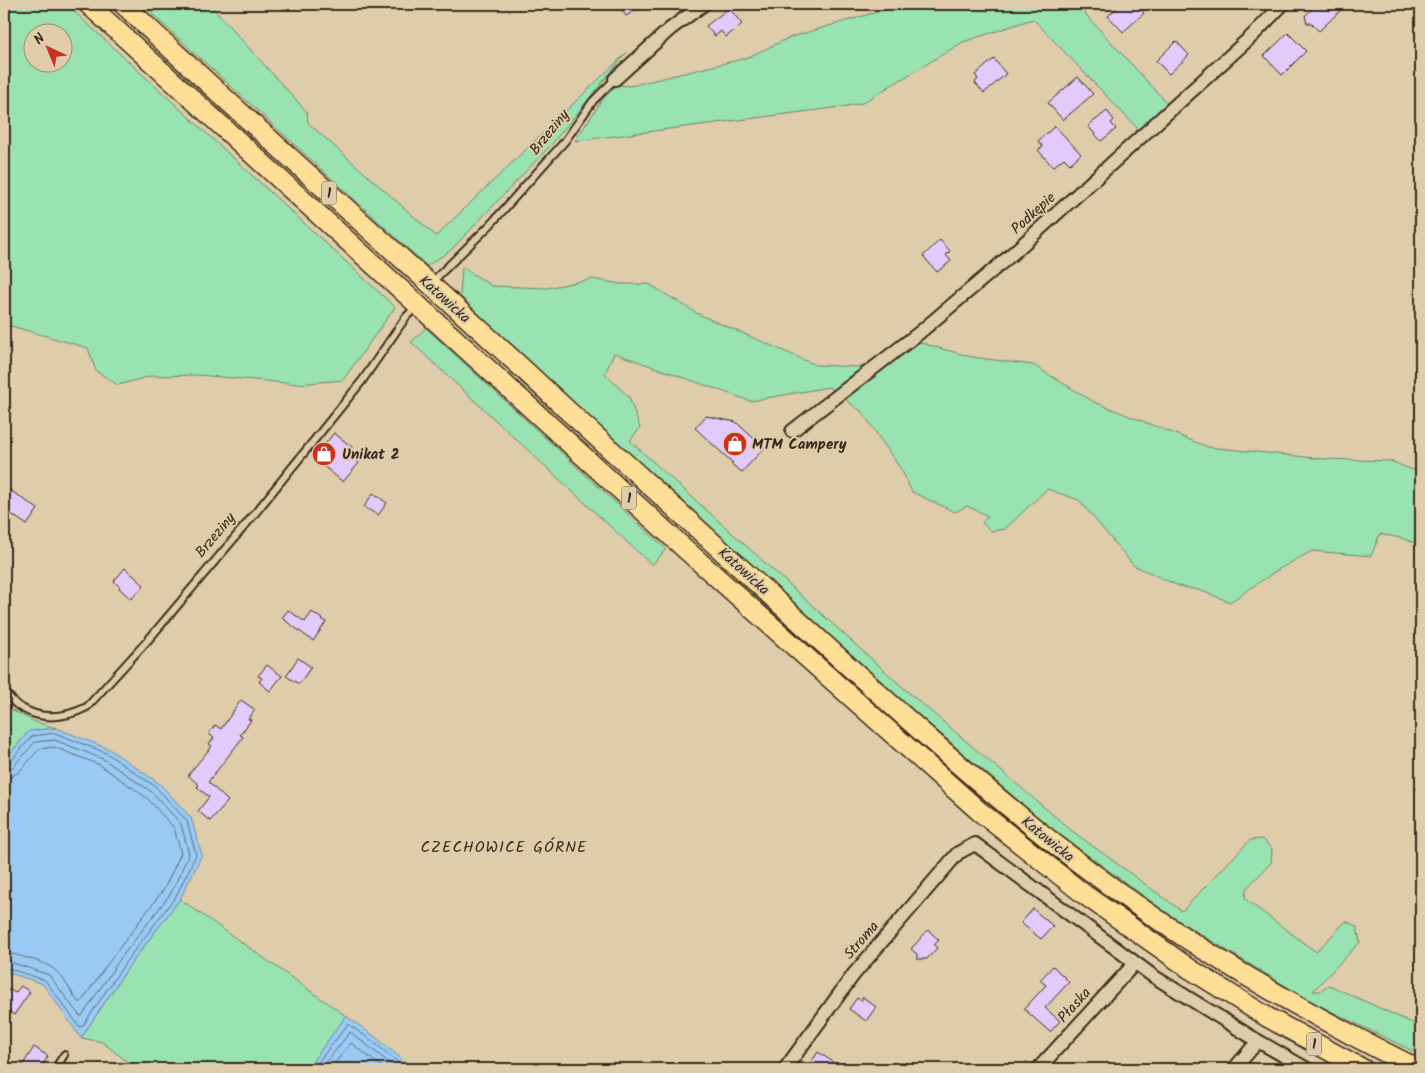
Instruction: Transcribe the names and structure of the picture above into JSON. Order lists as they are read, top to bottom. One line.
{"streets":{"main road":["1","Katowicka"],"street":["Brzeziny","Podkępie","Stroma","Płaska"]},"crossings":[["Brzeziny","Katowicka"],["Stroma","Płaska"]],"districts":["CZECHOWICE GÓRNE"],"places":{"shop":["MTM Campery","Unikat 2"]},"north":"top left"}
